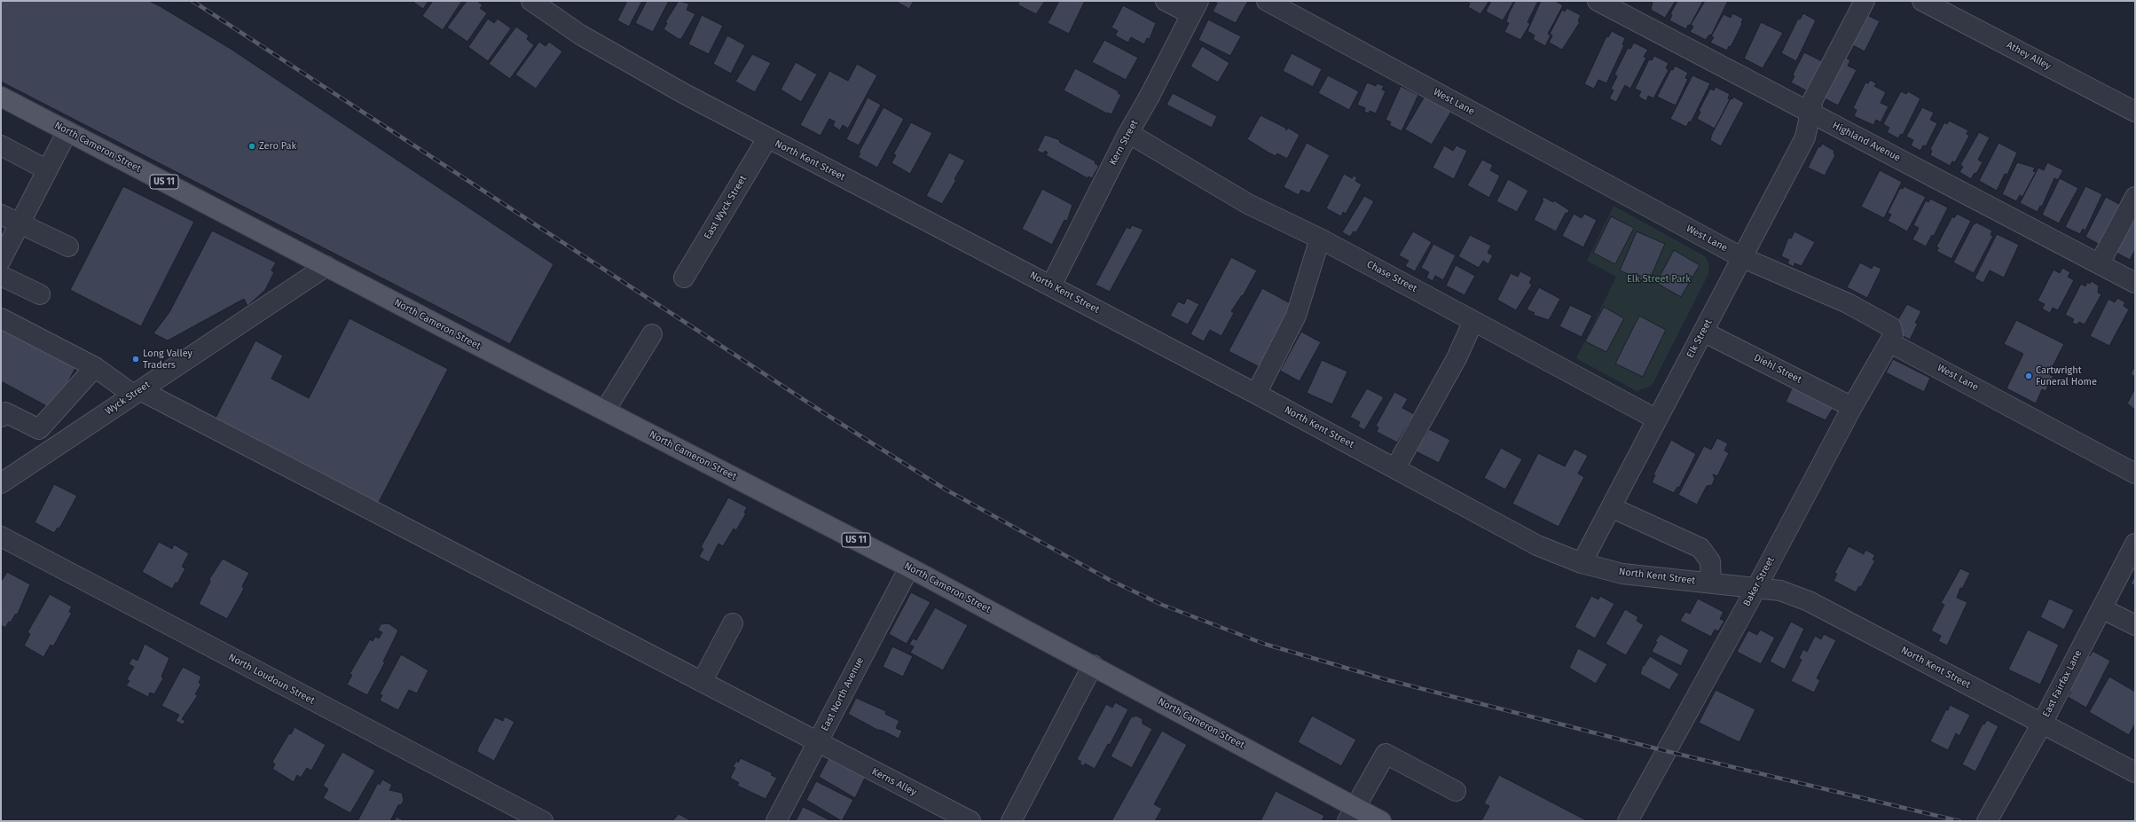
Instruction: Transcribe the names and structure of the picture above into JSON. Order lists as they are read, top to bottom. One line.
{"streets":{"main road":["North Cameron Street","US 11"],"street":["Athey Alley","West Lane","Highland Avenue","Kern Street","North Kent Street","East Wyck Street","Chase Street","Elk Street","Diehl Street","Wyck Street","Baker Street","North Loudoun Street","East Fairfax Lane","East North Avenue","Kerns Alley"]},"crossings":[["West Lane","Elk Street"],["West Lane","Baker Street"],["Highland Avenue","Elk Street"],["Kern Street","North Kent Street"],["Kern Street","Chase Street"],["North Cameron Street","Wyck Street"],["North Cameron Street","East North Avenue"],["North Kent Street","East Wyck Street"],["North Kent Street","Elk Street"],["North Kent Street","Baker Street"],["North Kent Street","East Fairfax Lane"],["Chase Street","Elk Street"],["Elk Street","Diehl Street"],["Diehl Street","Baker Street"],["Wyck Street","Kerns Alley"],["East North Avenue","Kerns Alley"]],"parks":["Elk Street Park"],"places":["Zero Pak","Long Valley Traders","Cartwright Funeral Home"]}
